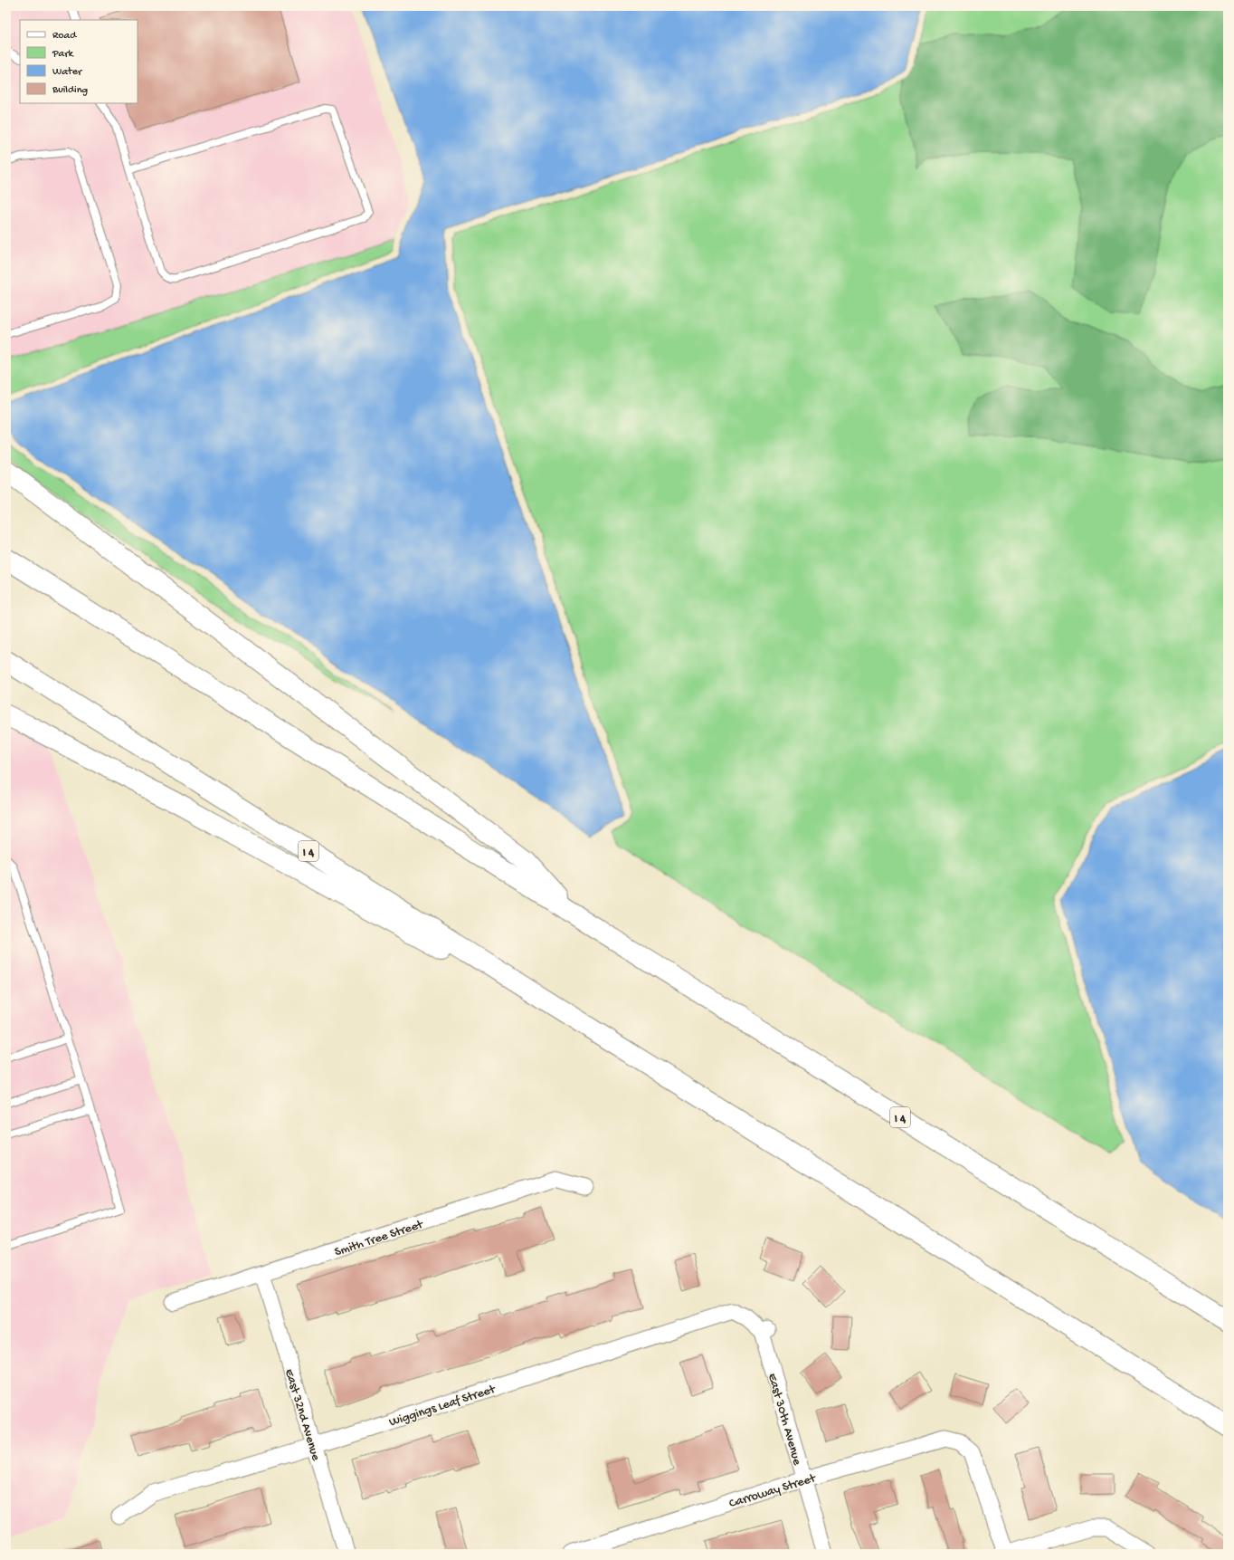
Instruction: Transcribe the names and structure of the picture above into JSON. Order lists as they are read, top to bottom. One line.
{"streets":{"highway":["I 4"],"street":["Smith Tree Street","Wiggings Leaf Street","East 32nd Avenue","East 30th Avenue","Carroway Street"]},"crossings":[["Smith Tree Street","East 32nd Avenue"],["Wiggings Leaf Street","East 32nd Avenue"],["Wiggings Leaf Street","East 30th Avenue"],["East 30th Avenue","Carroway Street"]],"legend":["Road","Park","Water","Building"]}
